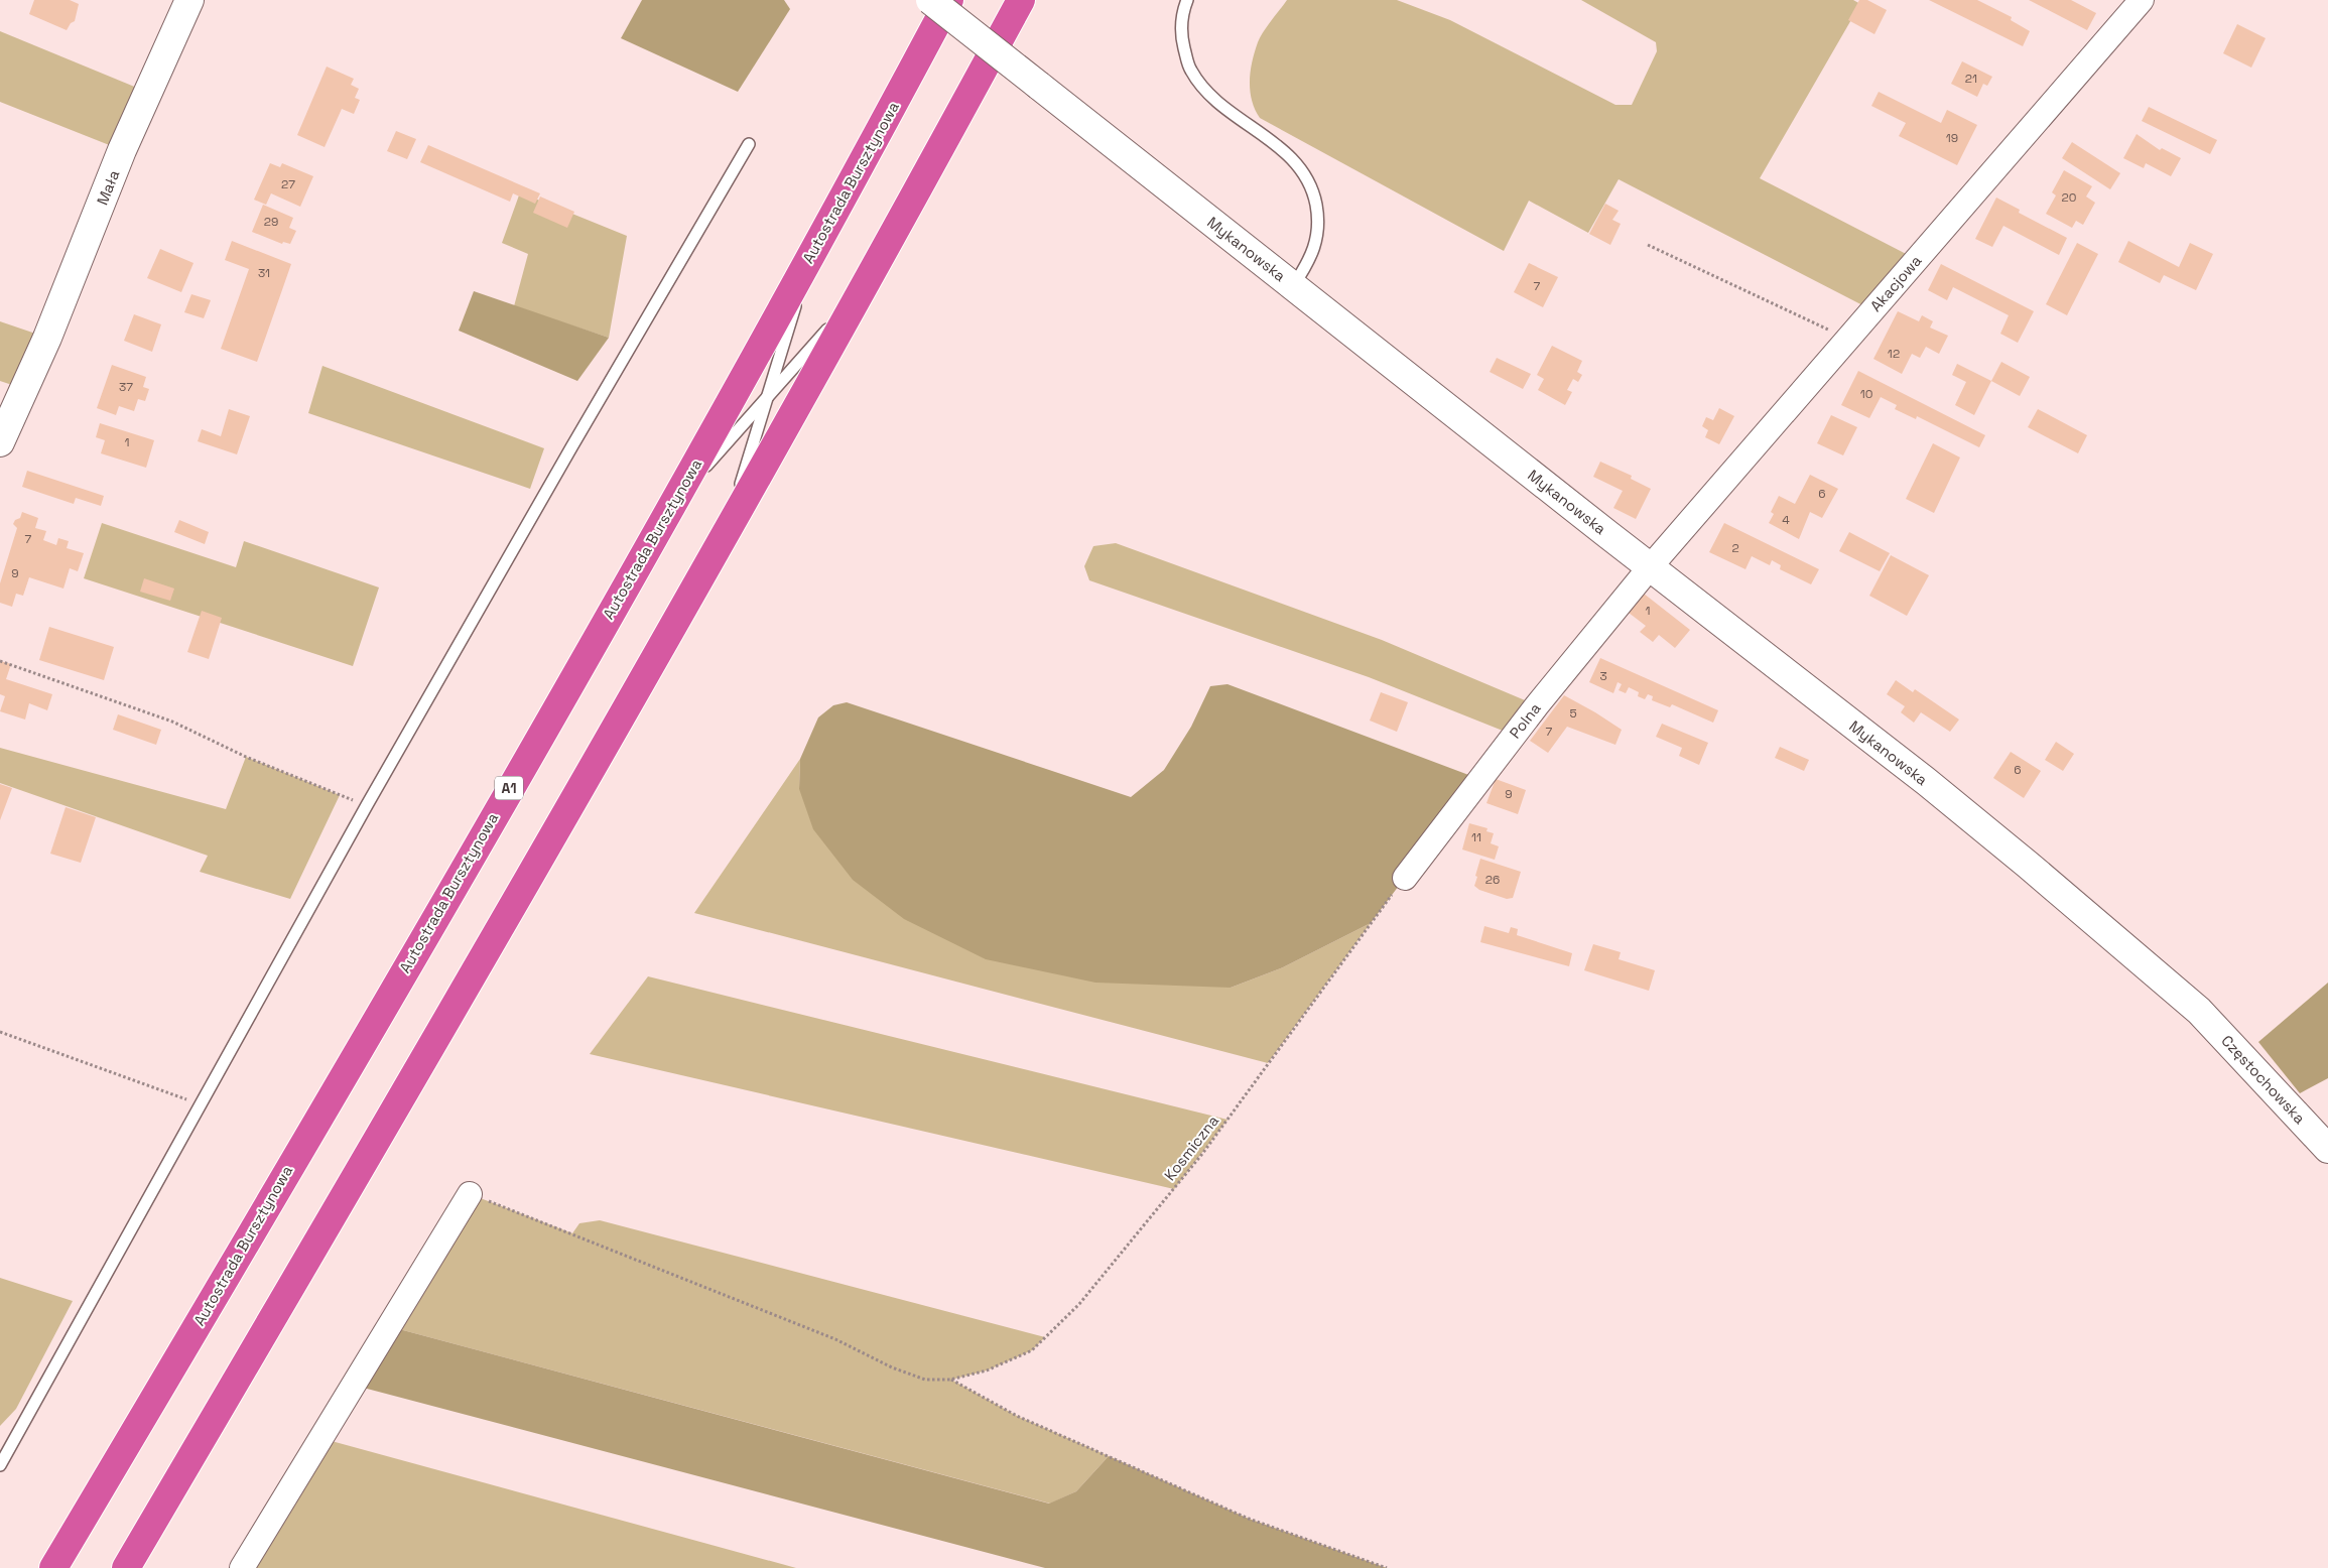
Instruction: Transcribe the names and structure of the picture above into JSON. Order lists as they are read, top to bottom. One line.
{"streets":{"highway":["Autostrada Bursztynowa","A1"],"main road":["Mała","Mykanowska","Częstochowska"],"street":["Akacjowa","Polna"],"path":["Kosmiczna"]},"crossings":[["Mykanowska","Akacjowa"],["Mykanowska","Polna"],["Mykanowska","Częstochowska"],["Akacjowa","Polna"],["Polna","Kosmiczna"]],"house_numbers":["21","19","27","20","29","31","7","12","37","10","1","6","4","7","2","9","1","3","5","7","6","9","11","26"]}
